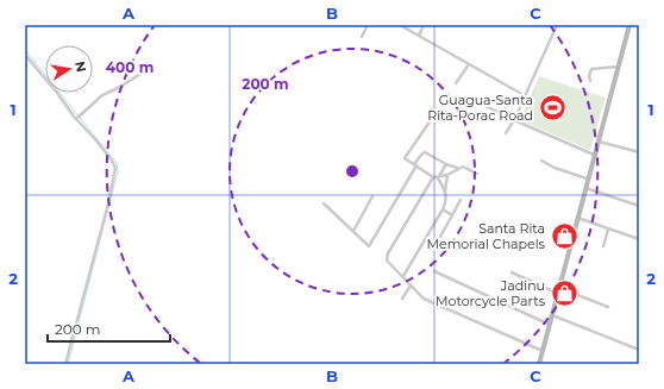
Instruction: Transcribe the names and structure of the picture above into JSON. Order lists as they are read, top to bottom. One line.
{"places":{"sports":["Guagua-Santa Rita-Porac Road"],"shop":["Santa Rita Memorial Chapels","Jadinu Motorcycle Parts"]},"scale_bar":"200 m","north":"right","grid":{"columns":["A","B","C"],"rows":["1","2"]},"rings":["400 m","200 m"]}
